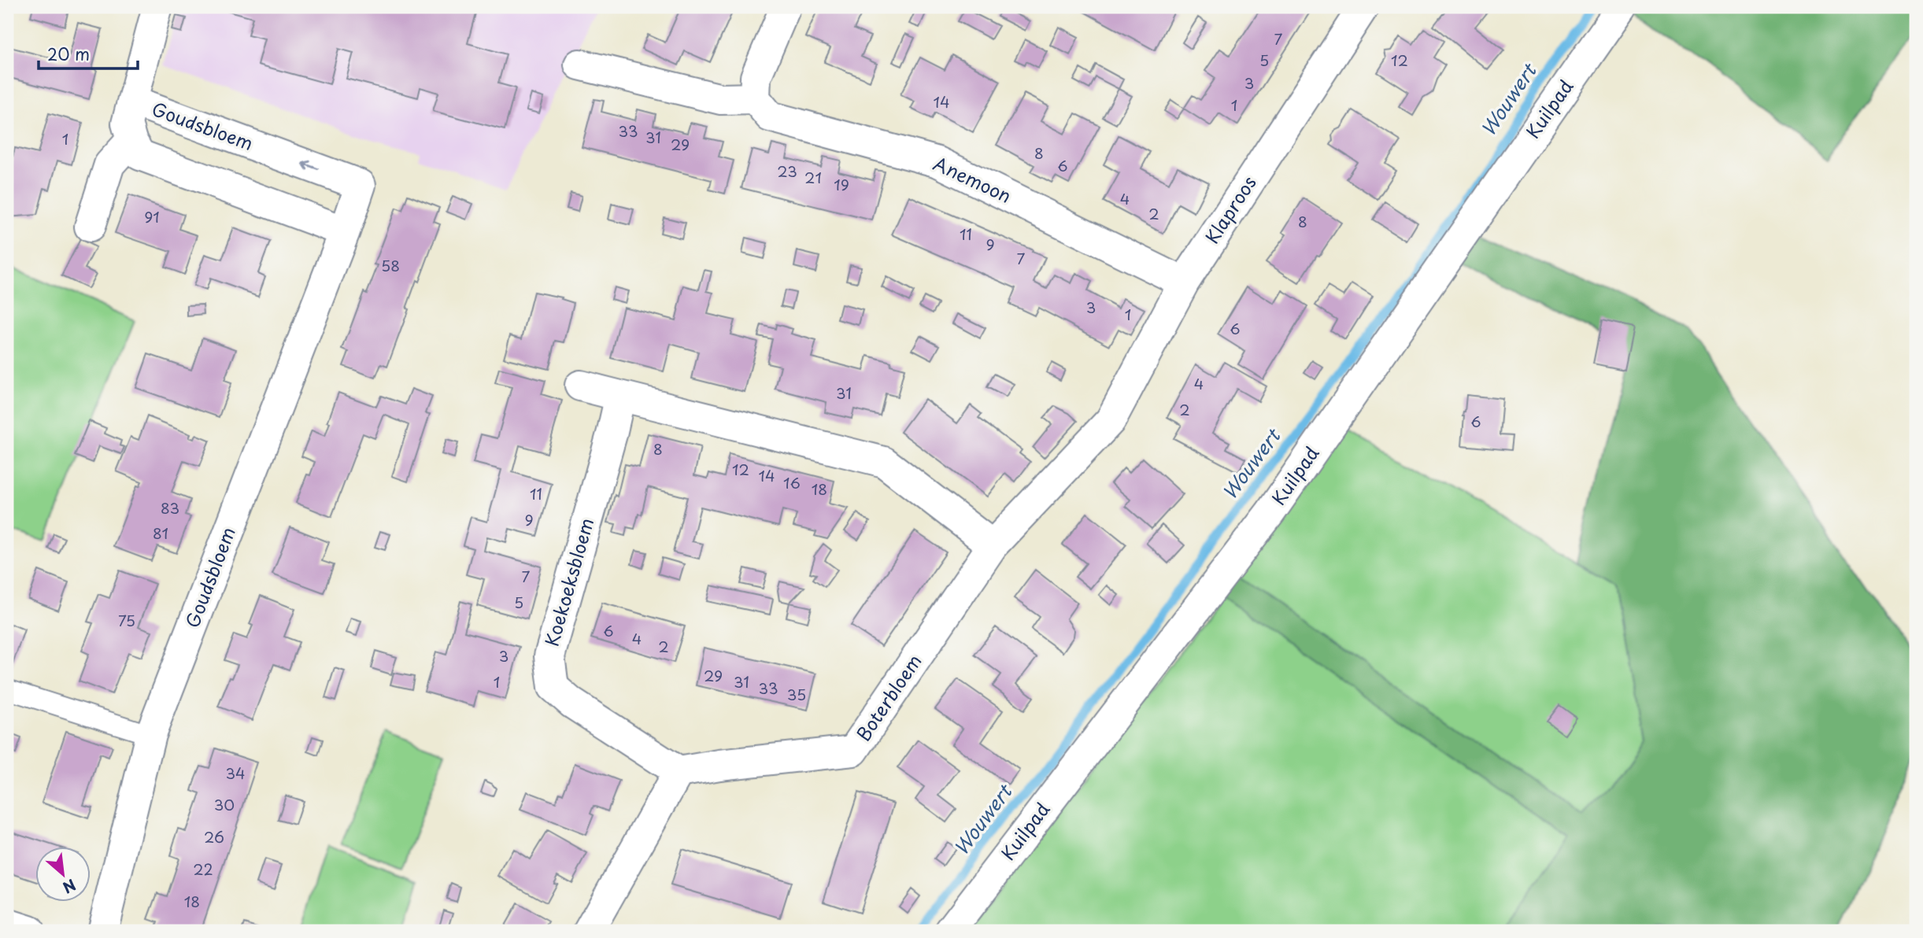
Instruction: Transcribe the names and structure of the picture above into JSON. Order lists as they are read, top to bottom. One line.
{"streets":{"street":["Kuilpad","Goudsbloem","Anemoon","Klaproos","Koekoeksbloem","Boterbloem"]},"crossings":[["Anemoon","Klaproos"],["Klaproos","Boterbloem"],["Koekoeksbloem","Boterbloem"]],"water":["Wouwert"],"house_numbers":["7","5","12","3","14","1","33","31","1","29","8","6","23","21","19","4","2","91","8","11","9","7","58","3","1","6","4","31","2","6","8","12","14","16","18","11","83","9","81","7","5","75","6","4","2","3","29","1","31","33","35","34","30","26","22","18"],"scale_bar":"20 m","north":"bottom right"}
